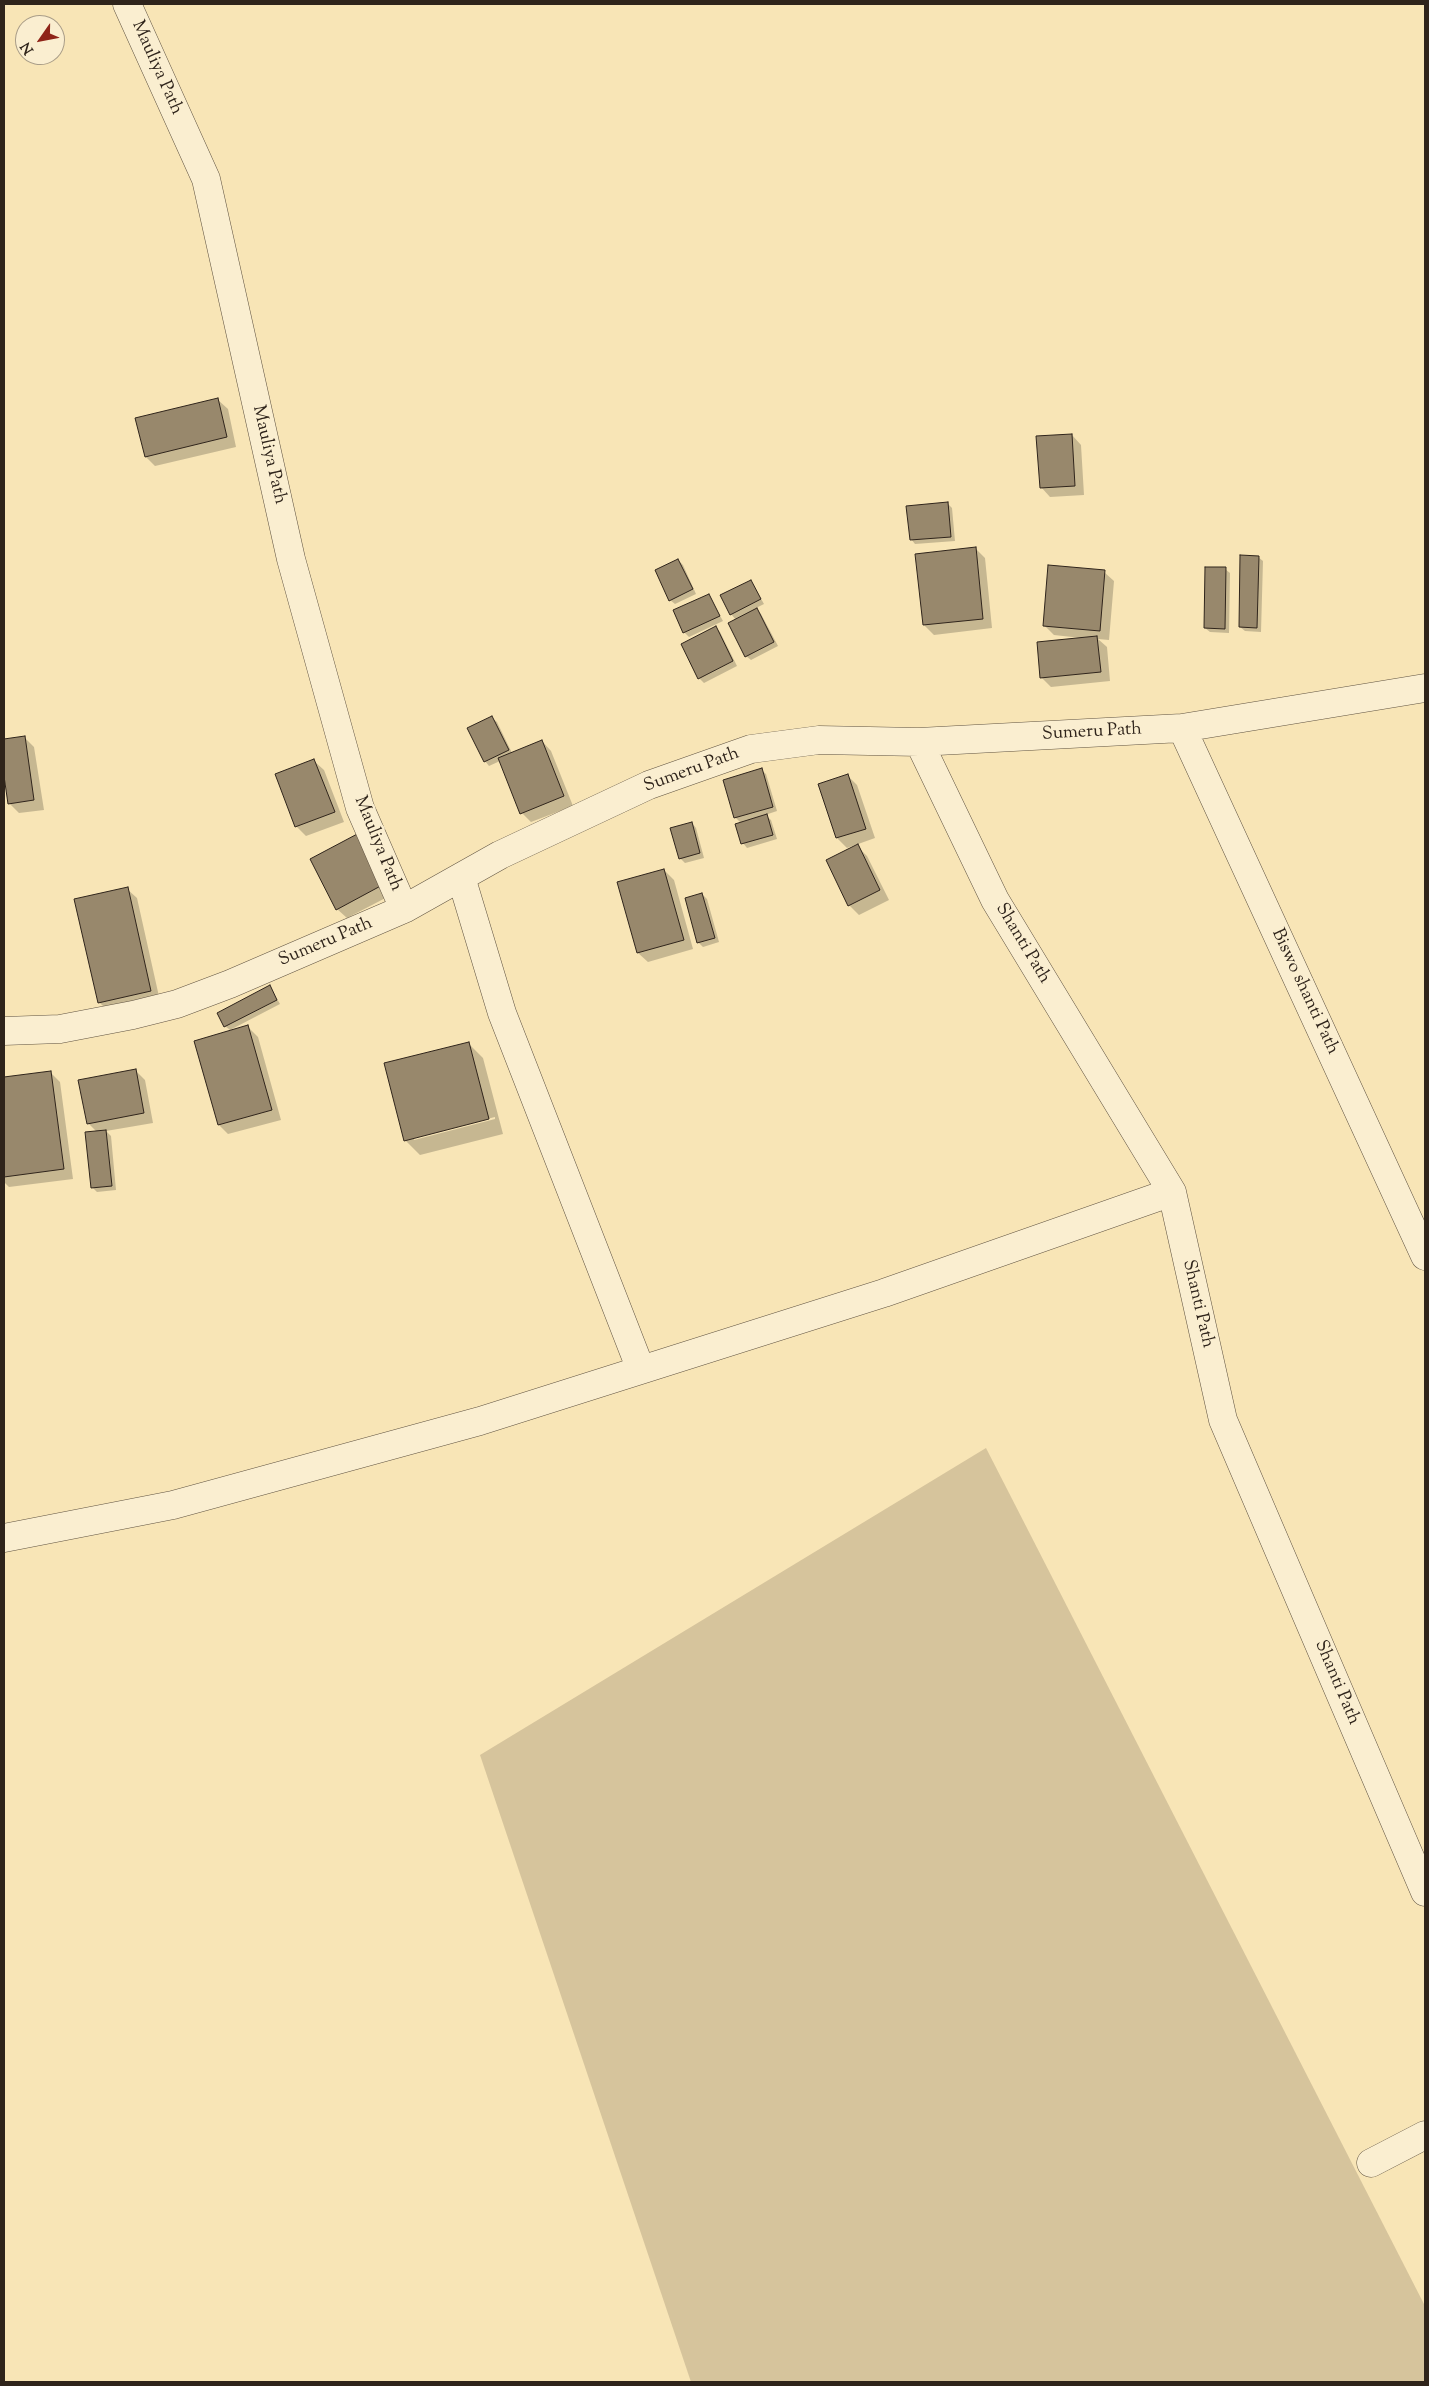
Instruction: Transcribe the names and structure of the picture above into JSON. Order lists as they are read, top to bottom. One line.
{"streets":{"street":["Mauliya Path","Sumeru Path","Shanti Path","Biswo shanti Path"]},"crossings":[["Mauliya Path","Sumeru Path"],["Sumeru Path","Shanti Path"],["Sumeru Path","Biswo shanti Path"]],"north":"bottom left"}
